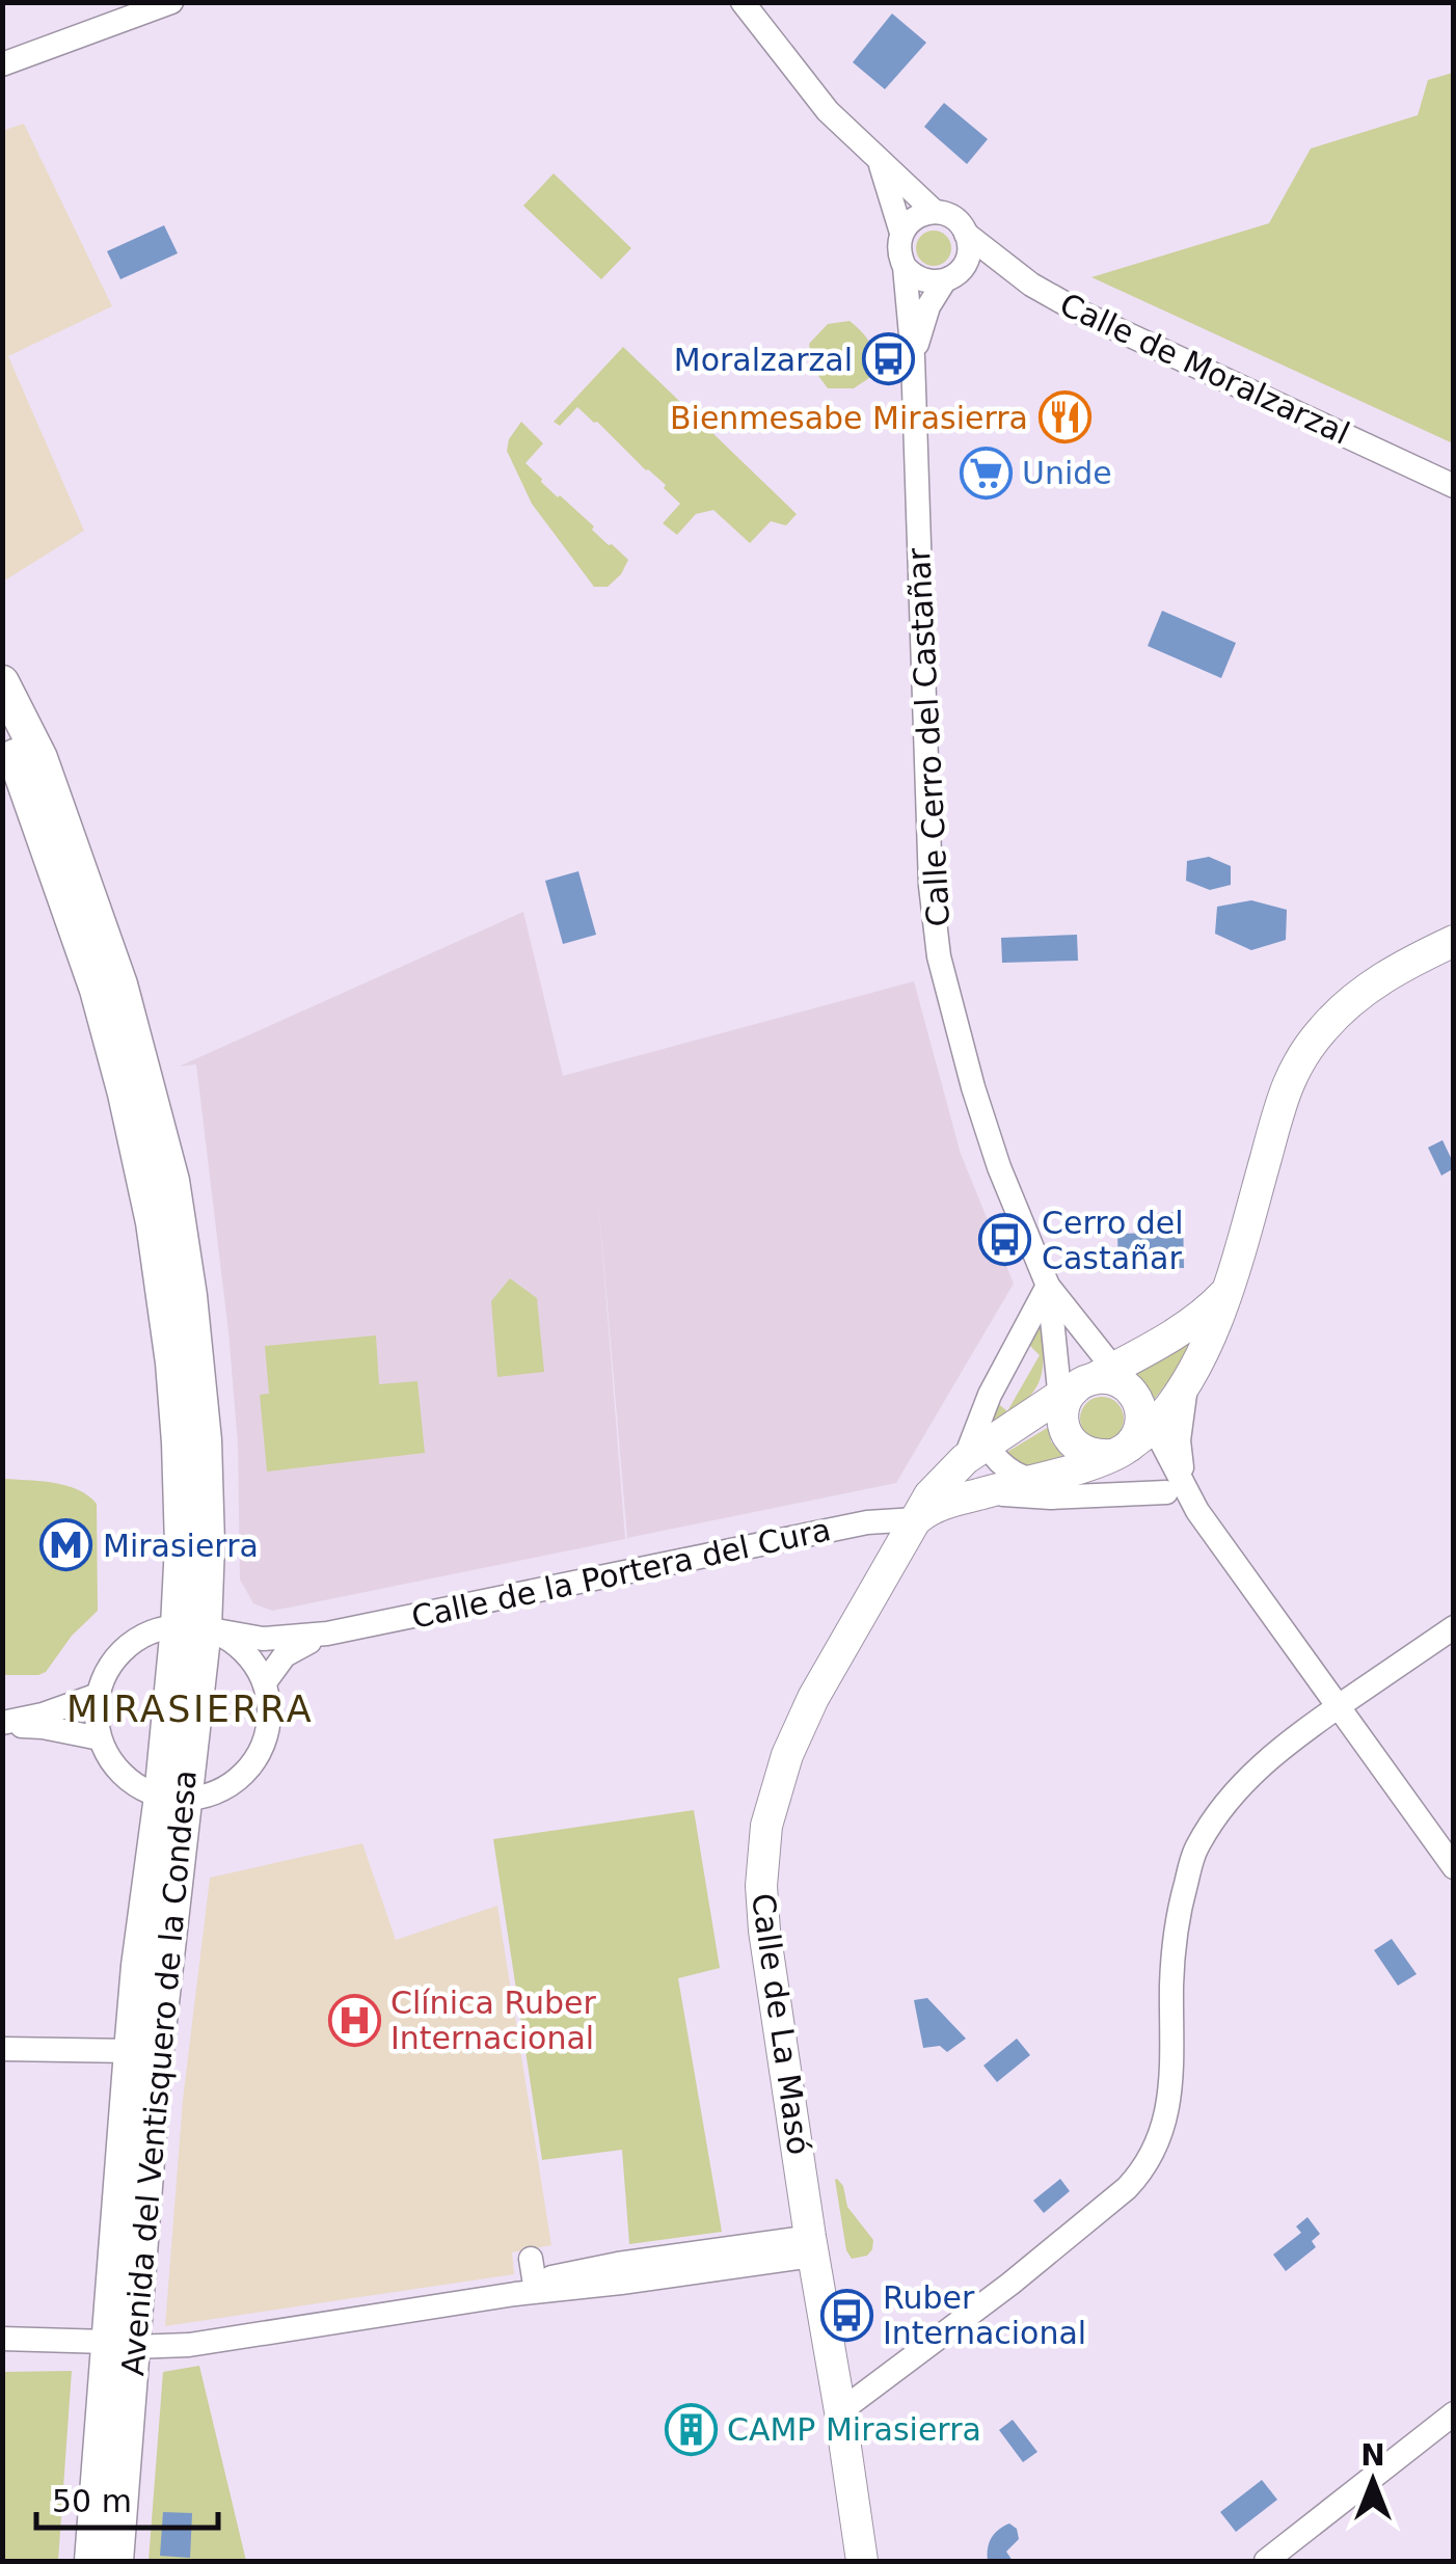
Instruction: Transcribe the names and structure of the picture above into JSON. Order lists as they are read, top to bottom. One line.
{"streets":{"main road":["Avenida del Ventisquero de la Condesa"],"street":["Calle de Moralzarzal","Calle Cerro del Castañar","Calle de la Portera del Cura","Calle de La Masó"]},"crossings":[["Calle de Moralzarzal","Calle Cerro del Castañar"],["Calle Cerro del Castañar","Calle de La Masó"],["Calle de la Portera del Cura","Calle de La Masó"],["Calle de la Portera del Cura","Avenida del Ventisquero de la Condesa"]],"districts":["MIRASIERRA"],"places":{"bus stop":["Moralzarzal","Cerro del Castañar","Ruber Internacional"],"restaurant":["Bienmesabe Mirasierra"],"supermarket":["Unide"],"metro station":["Mirasierra"],"hospital":["Clínica Ruber Internacional"],"building":["CAMP Mirasierra"]},"scale_bar":"50 m","north":"top"}
